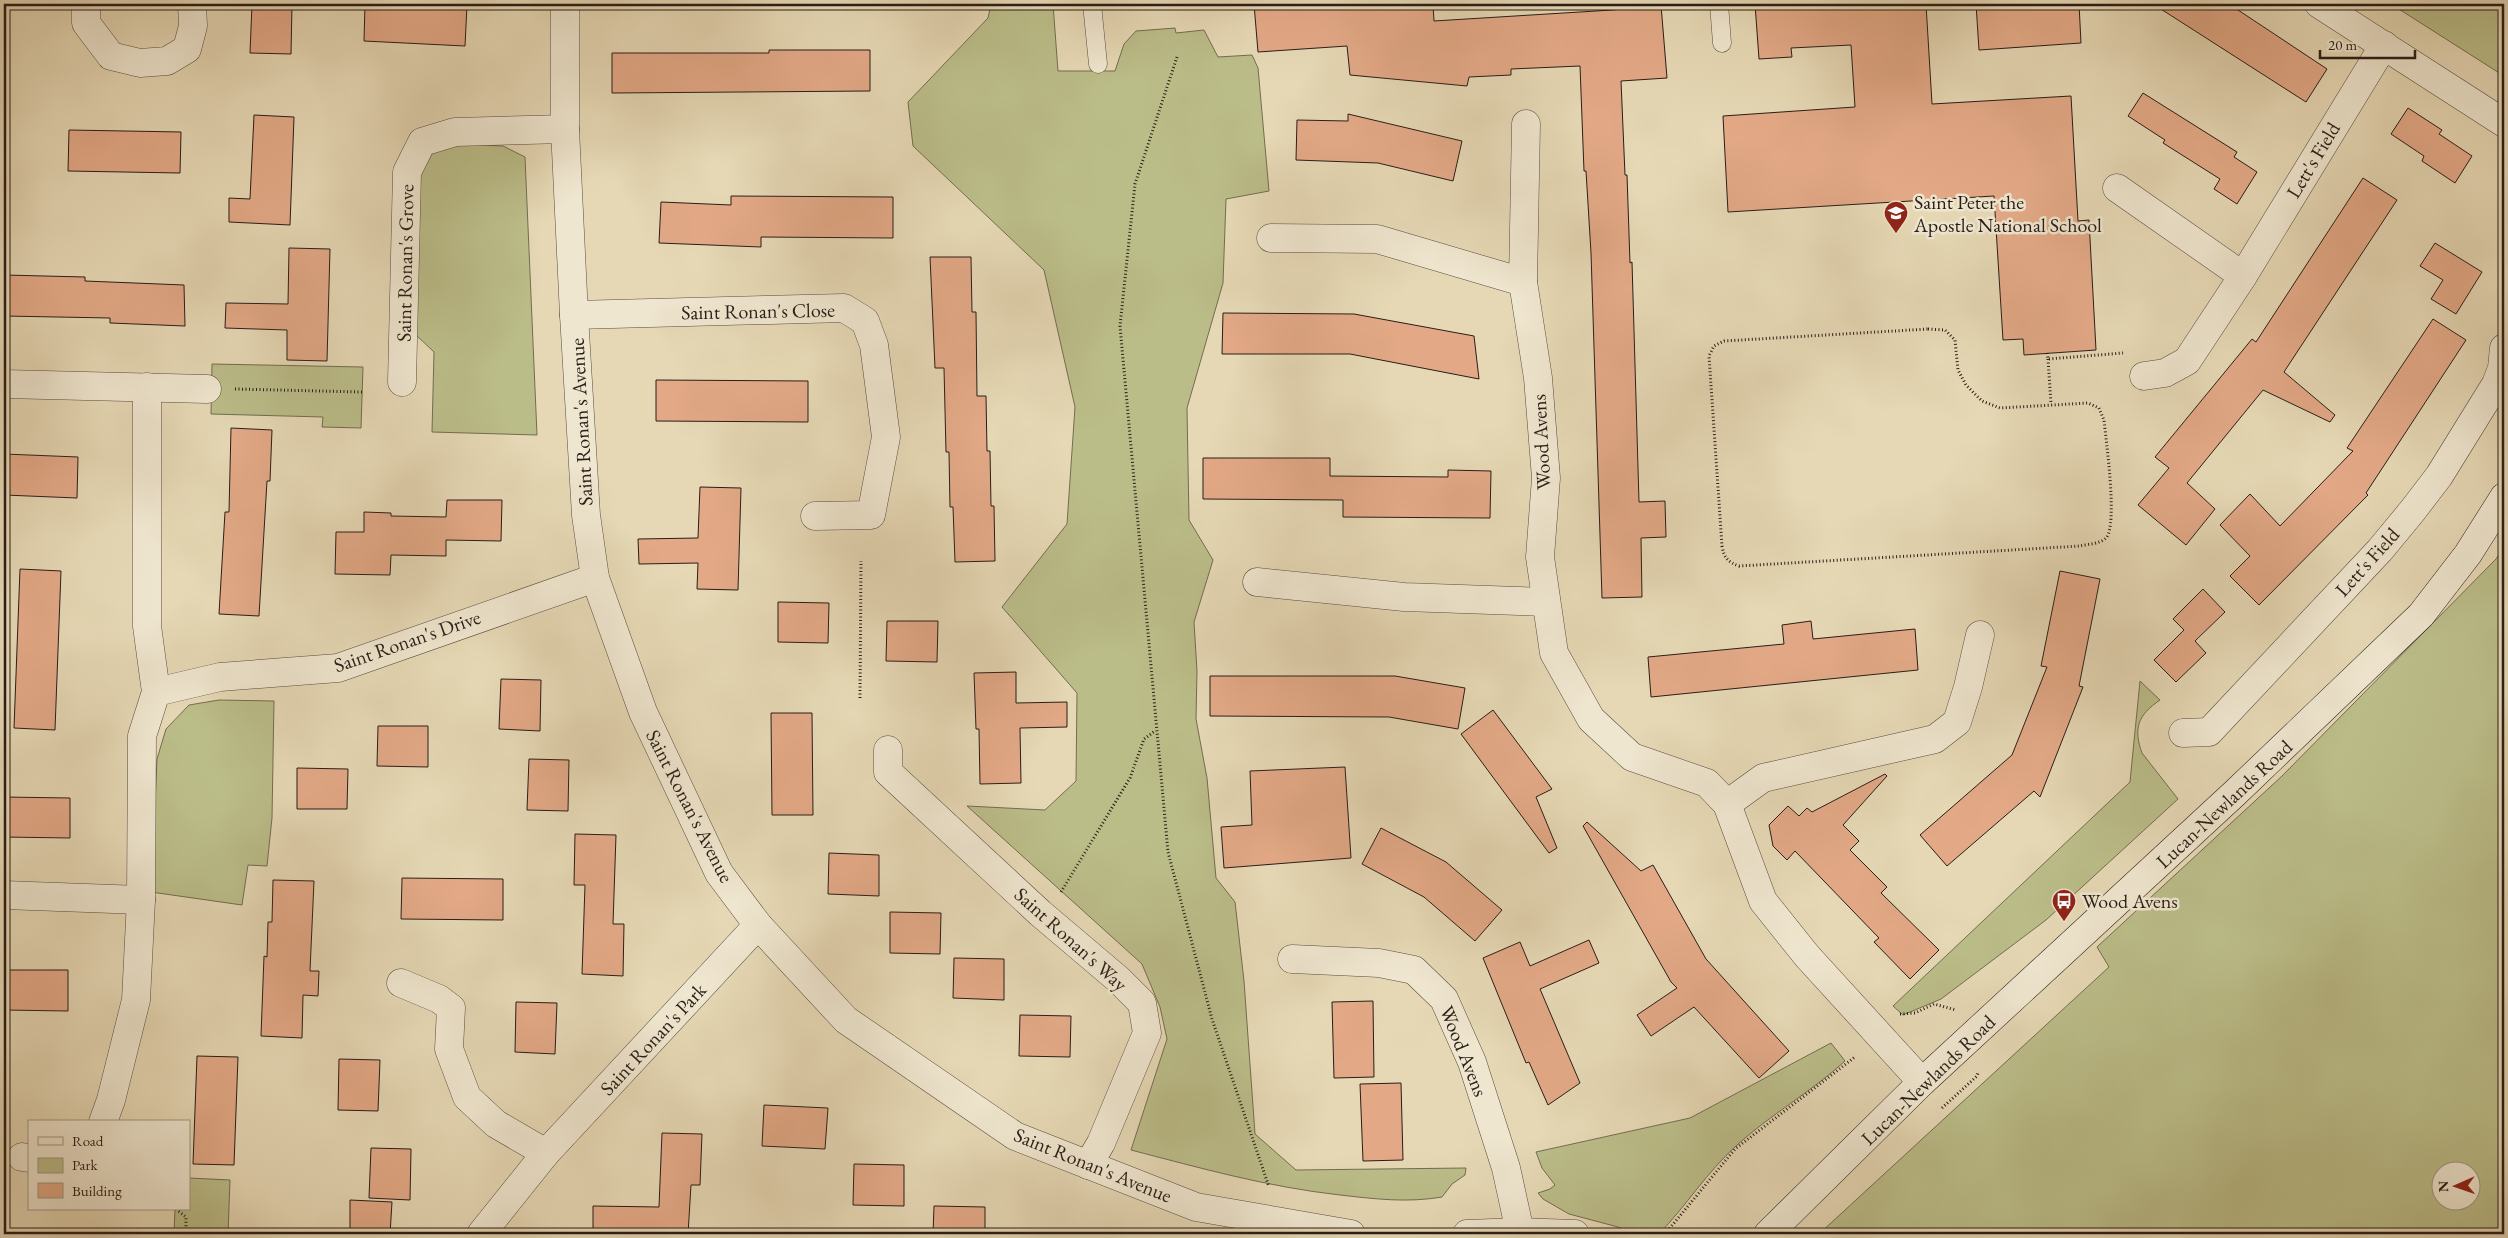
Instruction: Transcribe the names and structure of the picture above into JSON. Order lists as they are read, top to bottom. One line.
{"streets":{"street":["Lett's Field","Saint Ronan's Grove","Saint Ronan's Close","Saint Ronan's Avenue","Wood Avens","Saint Ronan's Drive","Lucan-Newlands Road","Saint Ronan's Way","Saint Ronan's Park"]},"crossings":[["Saint Ronan's Grove","Saint Ronan's Avenue"],["Saint Ronan's Close","Saint Ronan's Avenue"],["Saint Ronan's Avenue","Saint Ronan's Drive"],["Saint Ronan's Avenue","Saint Ronan's Way"],["Saint Ronan's Avenue","Saint Ronan's Park"],["Wood Avens","Lucan-Newlands Road"]],"places":{"school or university":["Saint Peter the Apostle National School"],"bus stop":["Wood Avens"]},"legend":["Road","Park","Building"],"scale_bar":"20 m","north":"left"}
